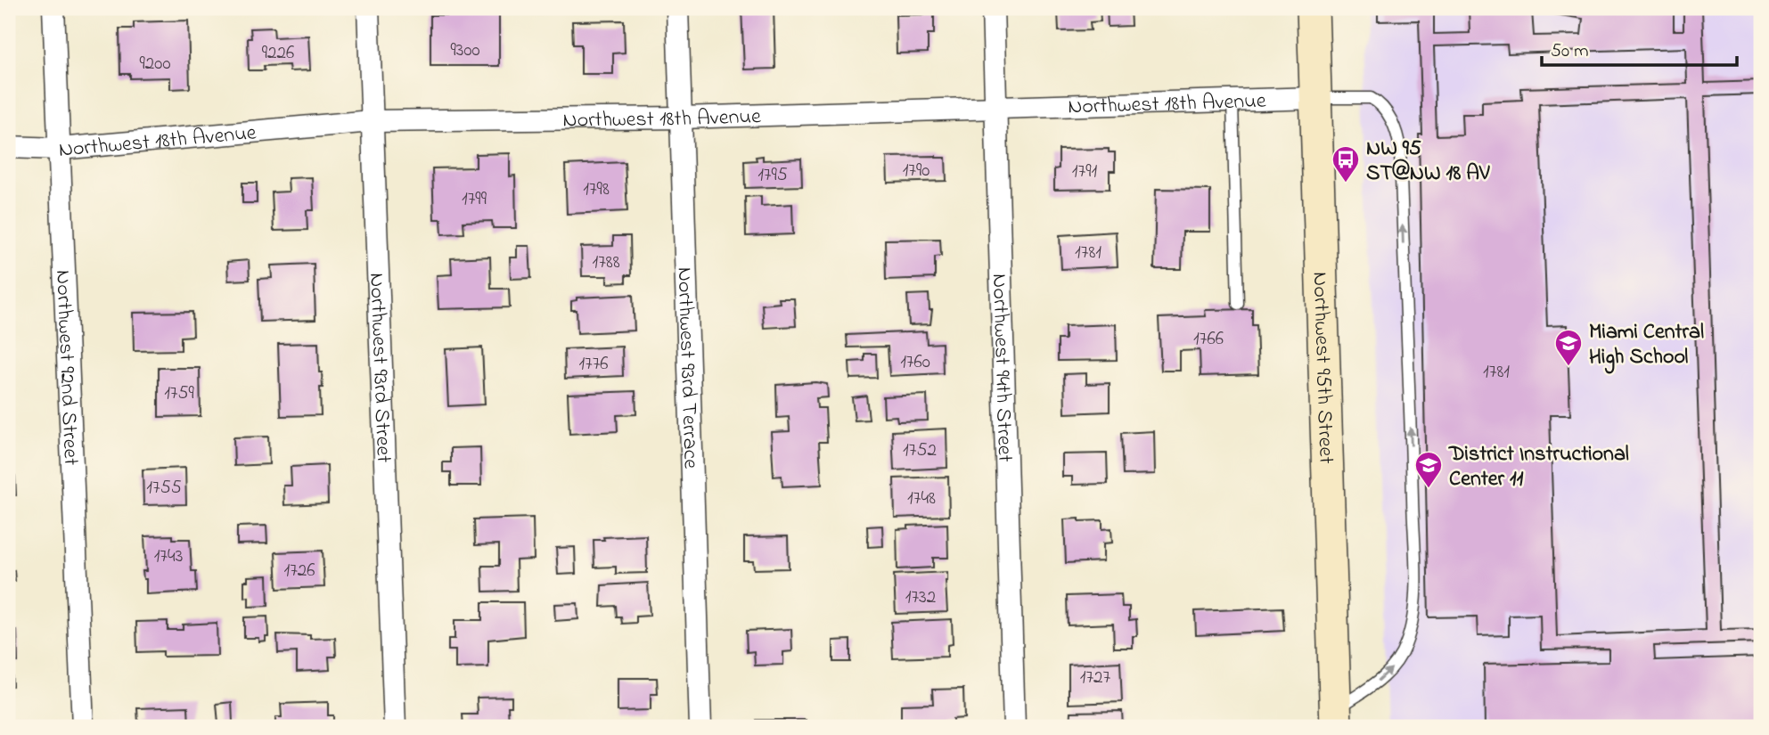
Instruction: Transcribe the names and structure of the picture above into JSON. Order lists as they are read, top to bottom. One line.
{"streets":{"main road":["Northwest 95th Street"],"street":["Northwest 18th Avenue","Northwest 92nd Street","Northwest 93rd Street","Northwest 93rd Terrace","Northwest 94th Street"]},"crossings":[["Northwest 18th Avenue","Northwest 92nd Street"],["Northwest 18th Avenue","Northwest 93rd Street"],["Northwest 18th Avenue","Northwest 93rd Terrace"],["Northwest 18th Avenue","Northwest 94th Street"],["Northwest 18th Avenue","Northwest 95th Street"]],"places":{"bus stop":["NW 95 ST@NW 18 AV"],"school or university":["Miami Central High School","District Instructional Center 11"]},"house_numbers":["9300","9226","9200","1790","1791","1795","1798","1799","1781","1788","1766","1760","1776","1781","1759","1752","1755","1748","1743","1726","1732","1727"],"scale_bar":"50 m"}
